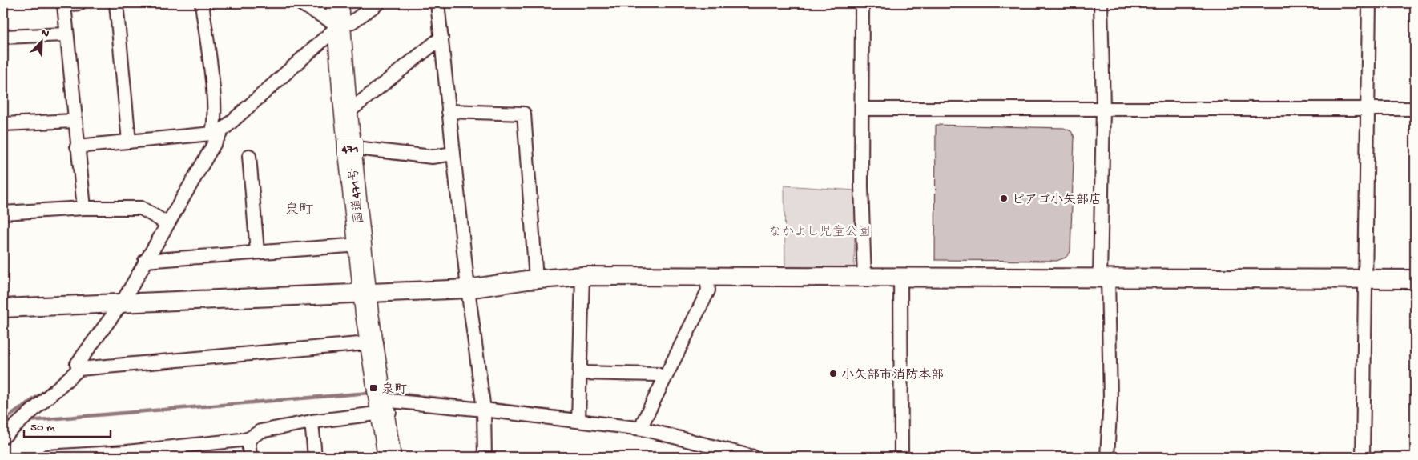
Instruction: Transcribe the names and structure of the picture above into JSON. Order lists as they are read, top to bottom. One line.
{"streets":{"highway":["471","国道471号"]},"districts":["泉町"],"parks":["なかよし児童公園"],"places":{"other":["ピアゴ小矢部店","小矢部市消防本部"],"transit":["泉町"]},"scale_bar":"50 m","north":"top right"}
